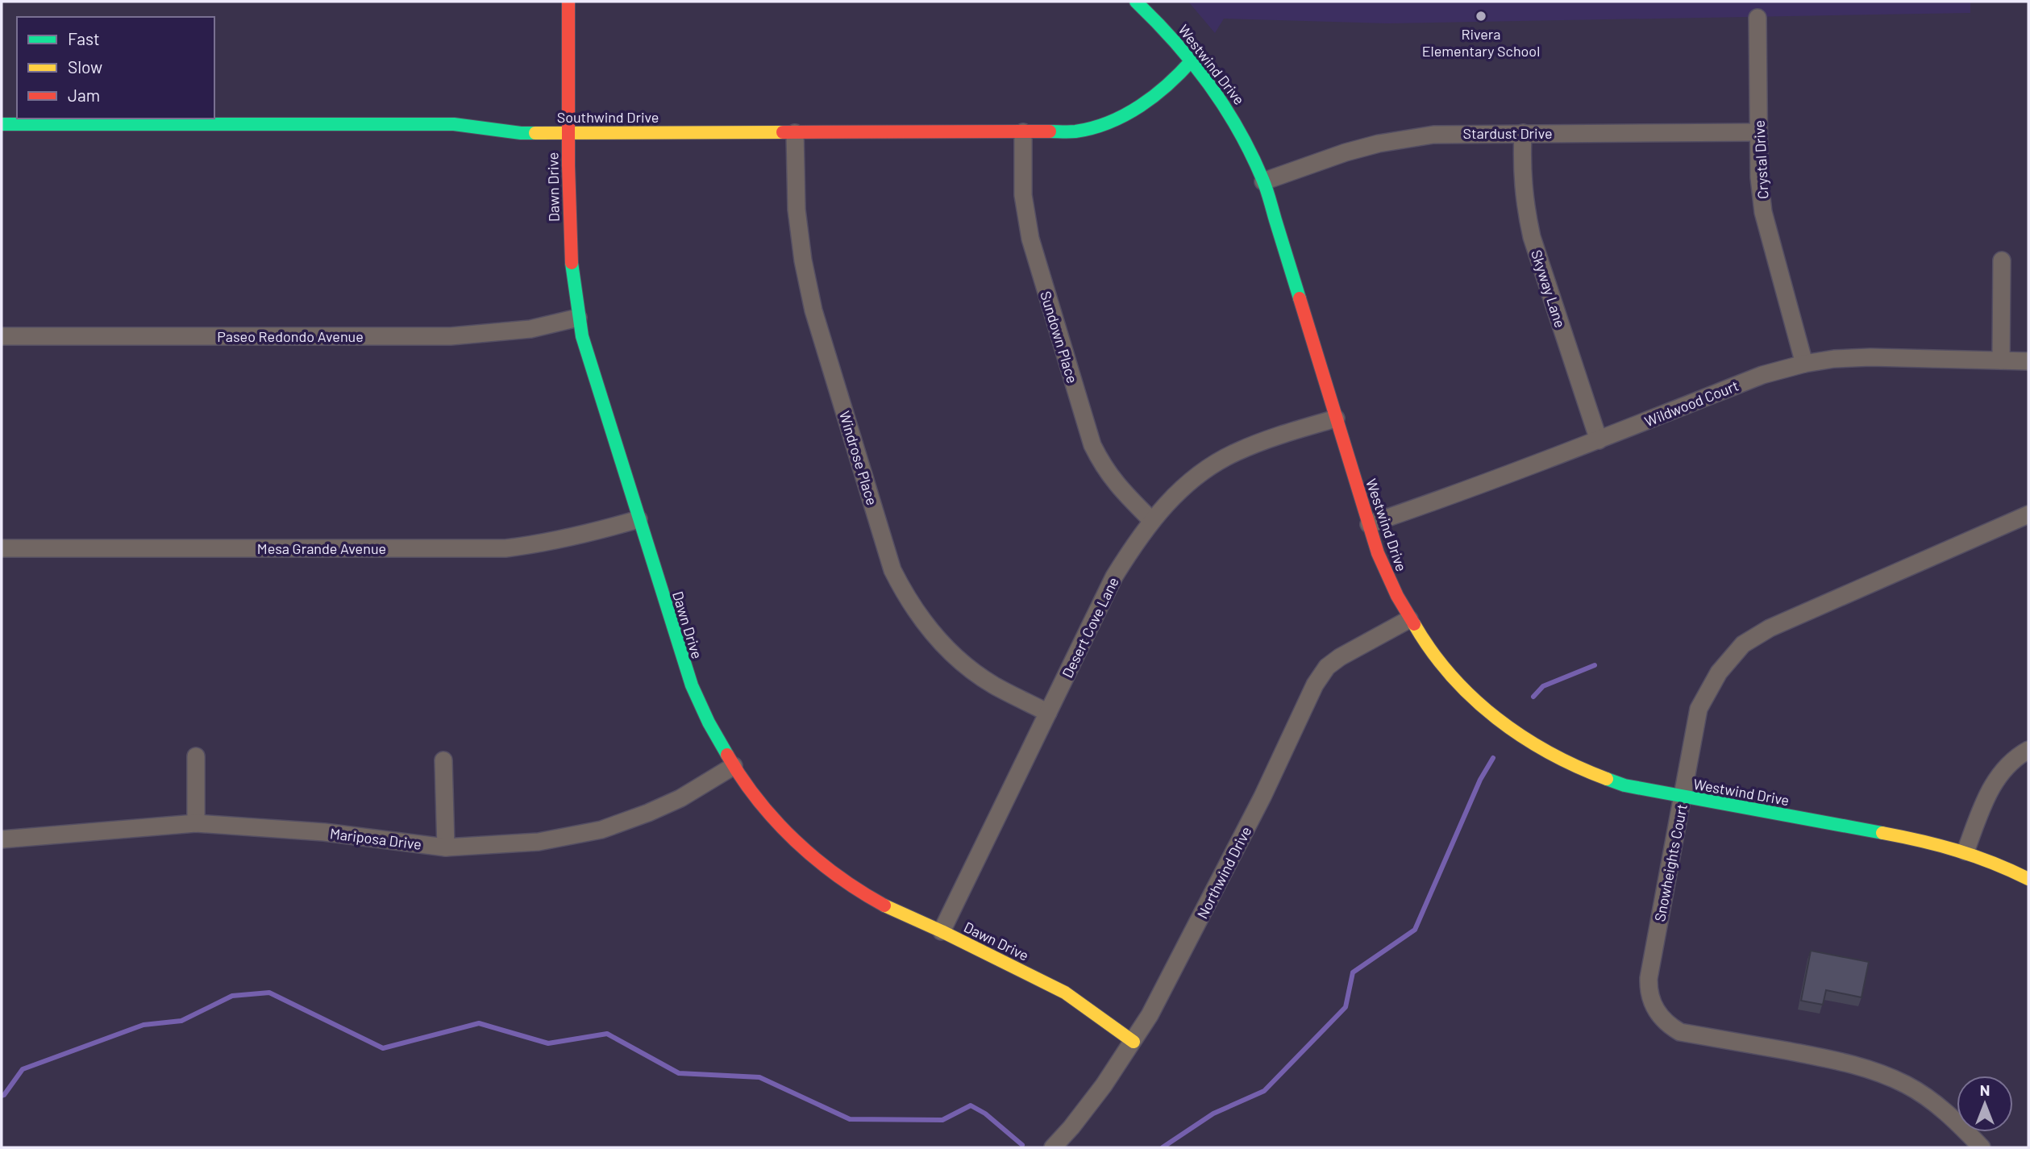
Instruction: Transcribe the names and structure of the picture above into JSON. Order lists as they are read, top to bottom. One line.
{"streets":{"street":["Westwind Drive","Southwind Drive","Stardust Drive","Crystal Drive","Dawn Drive","Skyway Lane","Paseo Redondo Avenue","Sundown Place","Wildwood Court","Windrose Place","Mesa Grande Avenue","Desert Cove Lane","Mariposa Drive","Snowheights Court","Northwind Drive"]},"crossings":[["Westwind Drive","Southwind Drive"],["Westwind Drive","Stardust Drive"],["Westwind Drive","Wildwood Court"],["Westwind Drive","Desert Cove Lane"],["Westwind Drive","Snowheights Court"],["Westwind Drive","Northwind Drive"],["Southwind Drive","Dawn Drive"],["Southwind Drive","Sundown Place"],["Southwind Drive","Windrose Place"],["Stardust Drive","Crystal Drive"],["Stardust Drive","Skyway Lane"],["Crystal Drive","Wildwood Court"],["Dawn Drive","Paseo Redondo Avenue"],["Dawn Drive","Mesa Grande Avenue"],["Dawn Drive","Desert Cove Lane"],["Dawn Drive","Mariposa Drive"],["Dawn Drive","Northwind Drive"],["Skyway Lane","Wildwood Court"],["Sundown Place","Desert Cove Lane"],["Windrose Place","Desert Cove Lane"]],"places":["Rivera Elementary School"],"legend":["Fast","Slow","Jam"],"north":"top"}
